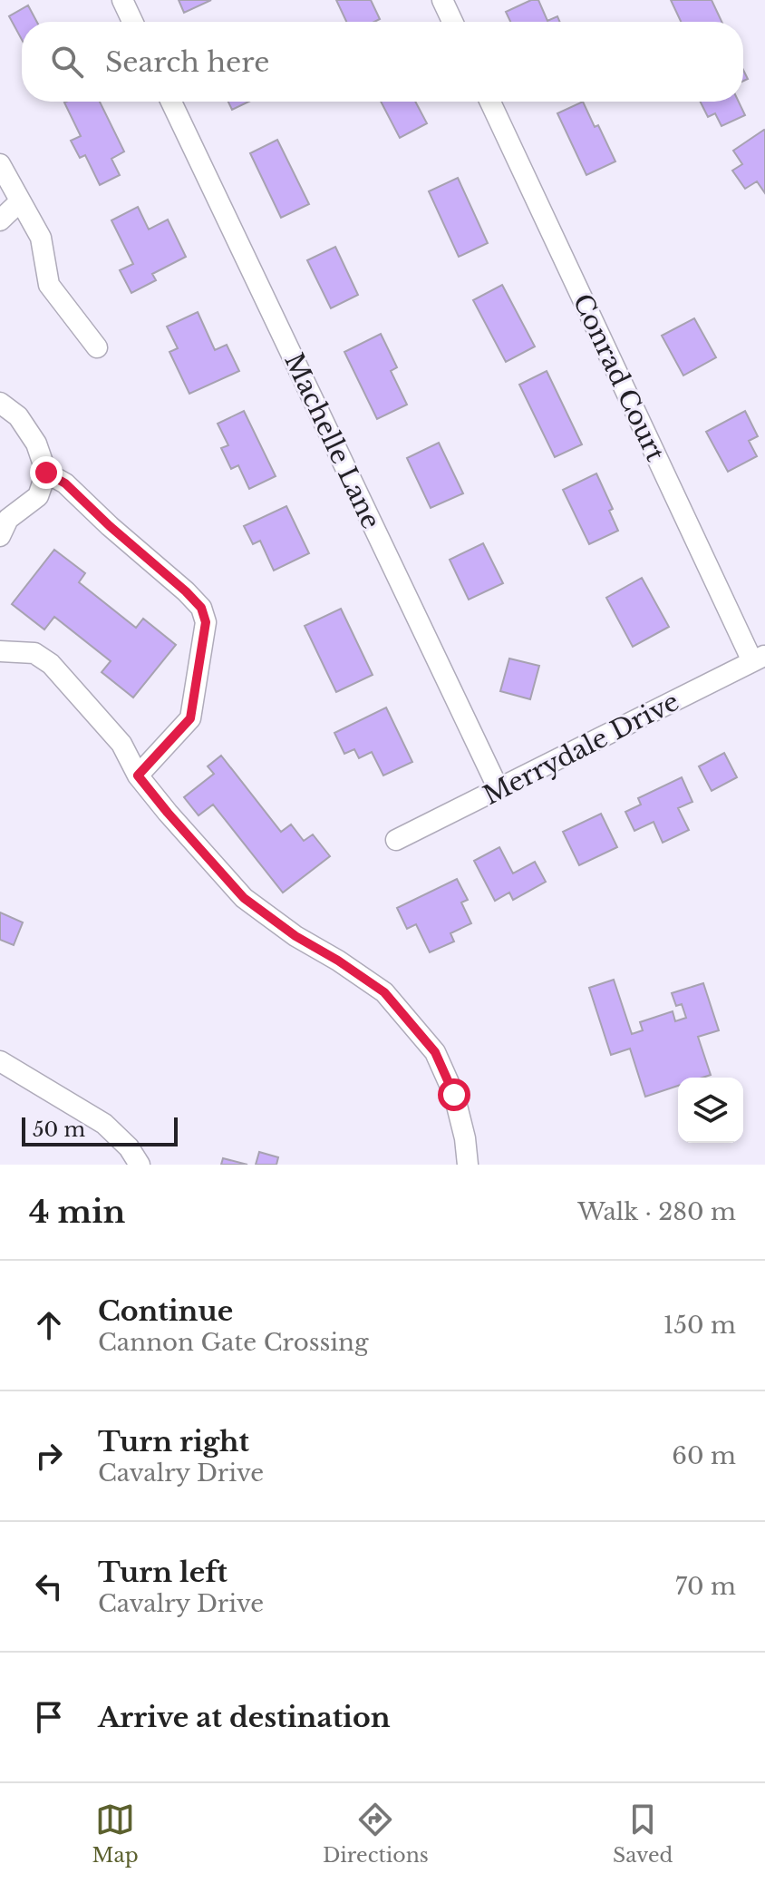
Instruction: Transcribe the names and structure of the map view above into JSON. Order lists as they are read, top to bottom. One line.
{"streets":{"street":["Conrad Court","Machelle Lane","Merrydale Drive"]},"crossings":[["Conrad Court","Merrydale Drive"],["Machelle Lane","Merrydale Drive"]],"scale_bar":"50 m","page":{"search":"Search here","scale":"50 m","heading":["4 min","Walk · 280 m"],"list":[["Continue","Cannon Gate Crossing","150 m"],["Turn right","Cavalry Drive","60 m"],["Turn left","Cavalry Drive","70 m"],"Arrive at destination"],"nav":["Map","Directions","Saved"]}}
